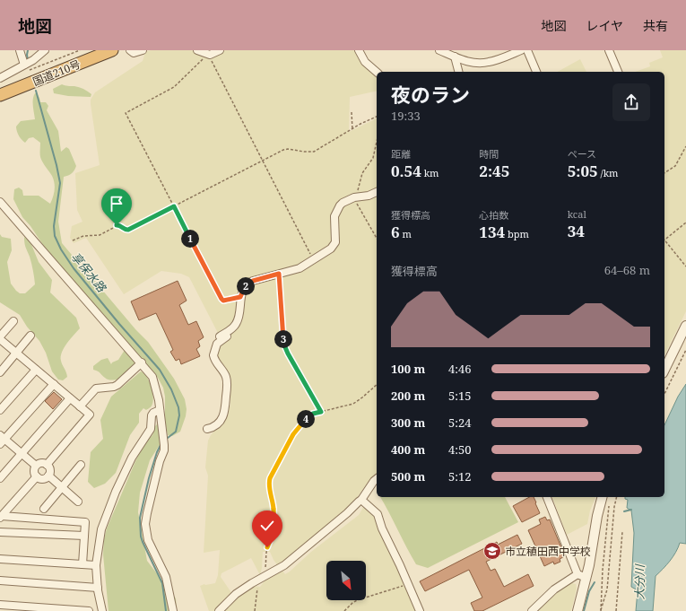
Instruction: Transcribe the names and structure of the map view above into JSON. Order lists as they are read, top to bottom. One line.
{"streets":{"highway":["国道210号"]},"water":["享保水路","大分川"],"places":{"school or university":["市立稙田西中学校"]},"north":"bottom right","page":{"header":"地図","nav":["地図","レイヤ","共有"],"heading":["夜のラン","19:33"],"stats":[["距離","0.54 km"],["時間","2:45"],["ペース","5:05 /km"],["獲得標高","6 m"],["心拍数","134 bpm"],["kcal","34"]],"pins":["1","2","3","4"],"chart":["獲得標高","64–68 m"],"list":[{"name":"100 m","note":"4:46"},{"name":"200 m","note":"5:15"},{"name":"300 m","note":"5:24"},{"name":"400 m","note":"4:50"},{"name":"500 m","note":"5:12"}]}}
